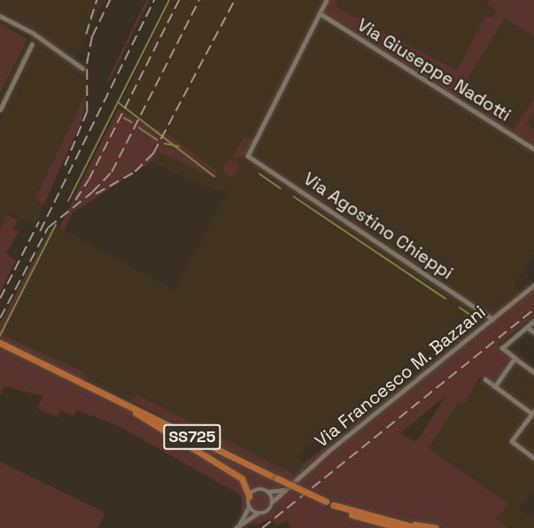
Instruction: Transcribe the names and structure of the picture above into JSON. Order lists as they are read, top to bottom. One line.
{"streets":{"highway":["SS725"],"street":["Via Giuseppe Nadotti","Via Agostino Chieppi","Via Francesco M. Bazzani"]},"crossings":[["Via Giuseppe Nadotti","Via Agostino Chieppi"],["Via Agostino Chieppi","Via Francesco M. Bazzani"]]}
